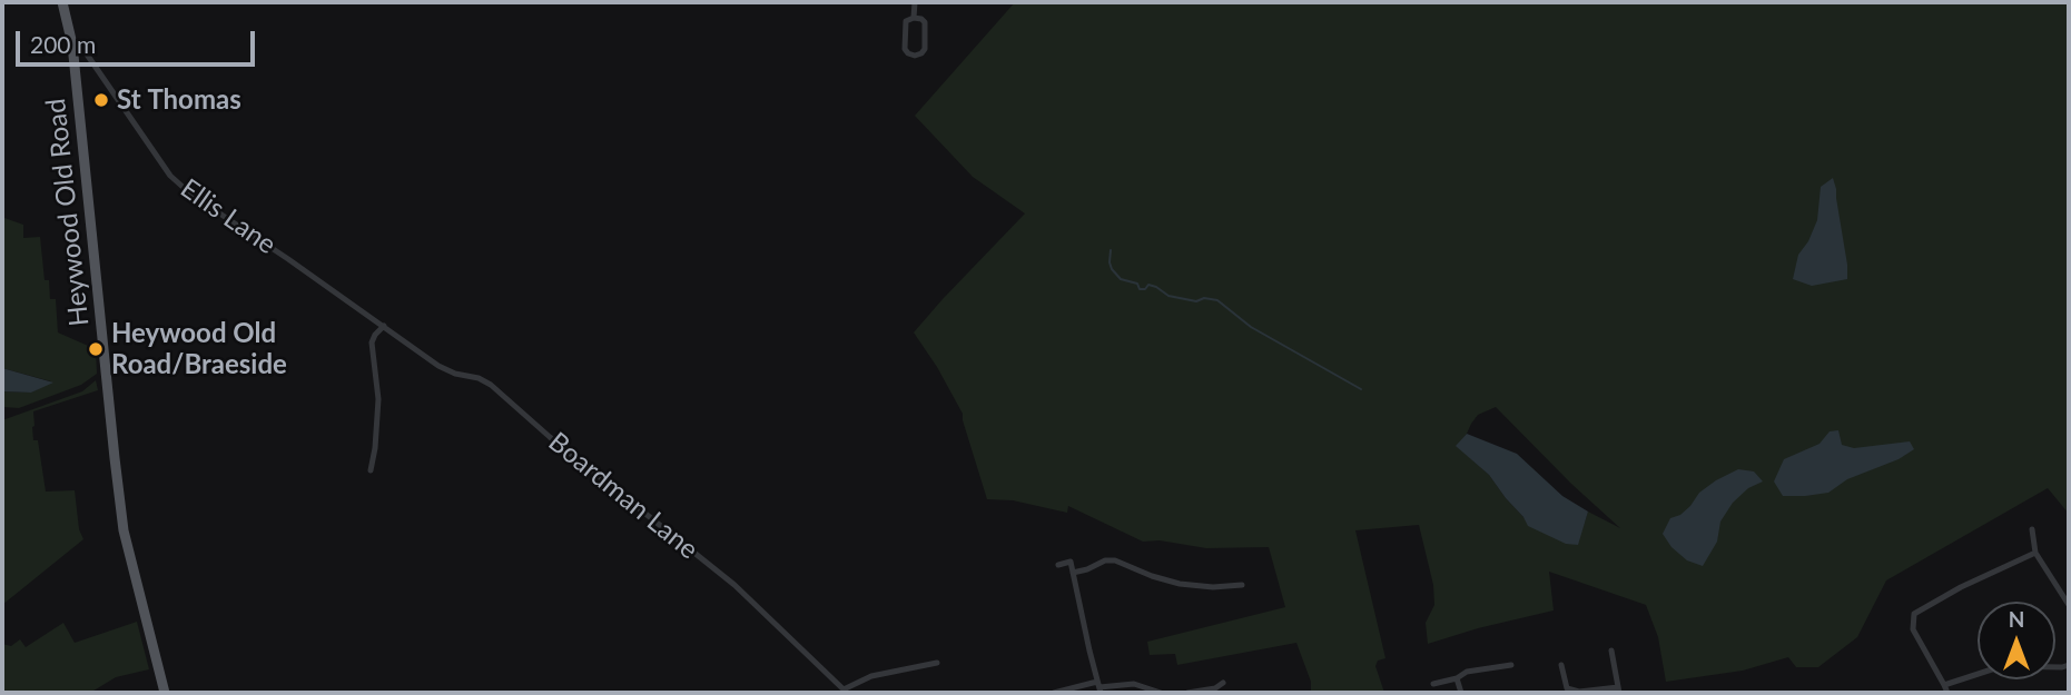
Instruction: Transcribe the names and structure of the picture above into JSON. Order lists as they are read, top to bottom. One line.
{"streets":{"main road":["Heywood Old Road"],"street":["Ellis Lane","Boardman Lane"]},"crossings":[["Heywood Old Road","Ellis Lane"],["Ellis Lane","Boardman Lane"]],"places":["St Thomas","Heywood Old Road/Braeside"],"scale_bar":"200 m","north":"top"}
